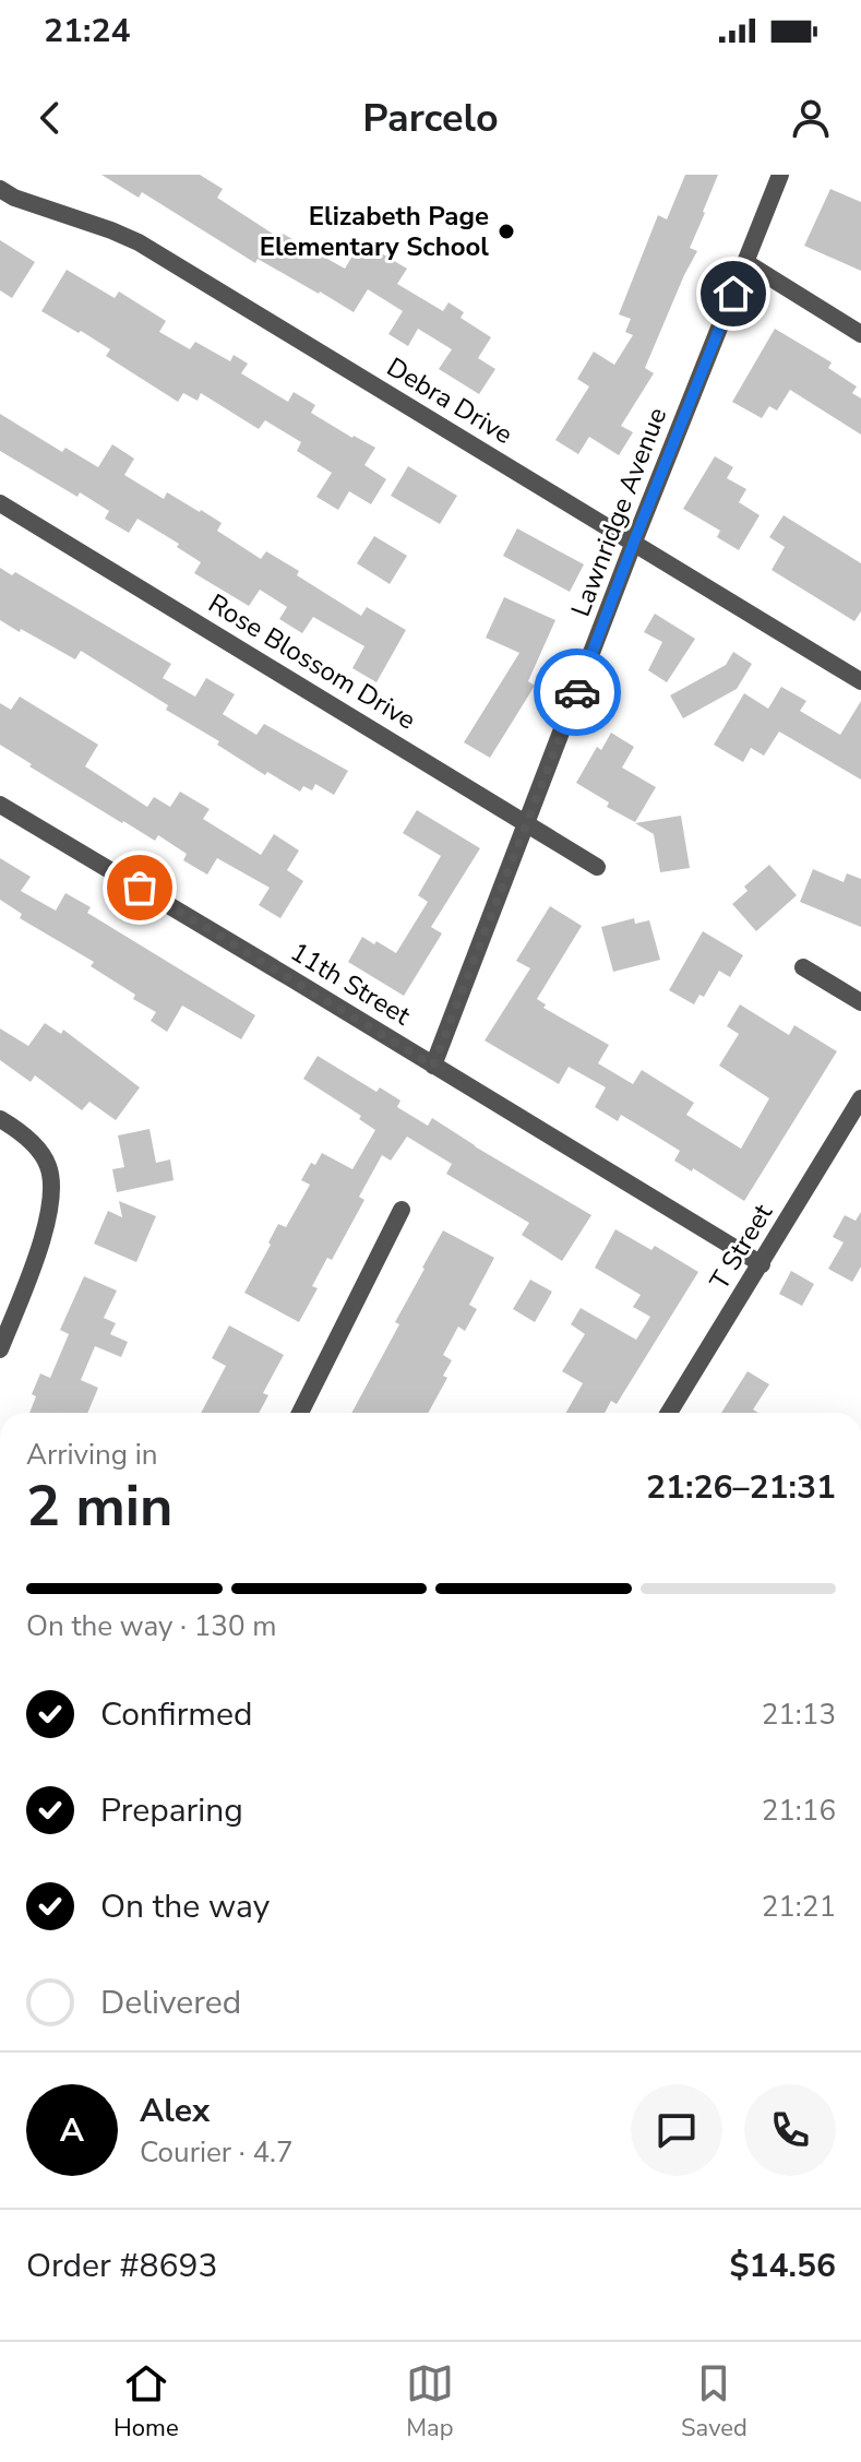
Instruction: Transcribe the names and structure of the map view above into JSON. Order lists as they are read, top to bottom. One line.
{"streets":{"street":["Debra Drive","Lawnridge Avenue","Rose Blossom Drive","11th Street","T Street"]},"crossings":[["Debra Drive","Lawnridge Avenue"],["Lawnridge Avenue","Rose Blossom Drive"],["Lawnridge Avenue","11th Street"],["11th Street","T Street"]],"places":["Elizabeth Page Elementary School"],"page":{"status":"21:24","header":"Parcelo","heading":["2 min","Arriving in","21:26–21:31"],"panel":["Alex","Courier · 4.7","Order #8693","$14.56"],"bar":"On the way · 130 m","list":[["Confirmed","21:13"],["Preparing","21:16"],["On the way","21:21"],"Delivered"],"round":"A","tabs":["Home","Map","Saved"]}}
